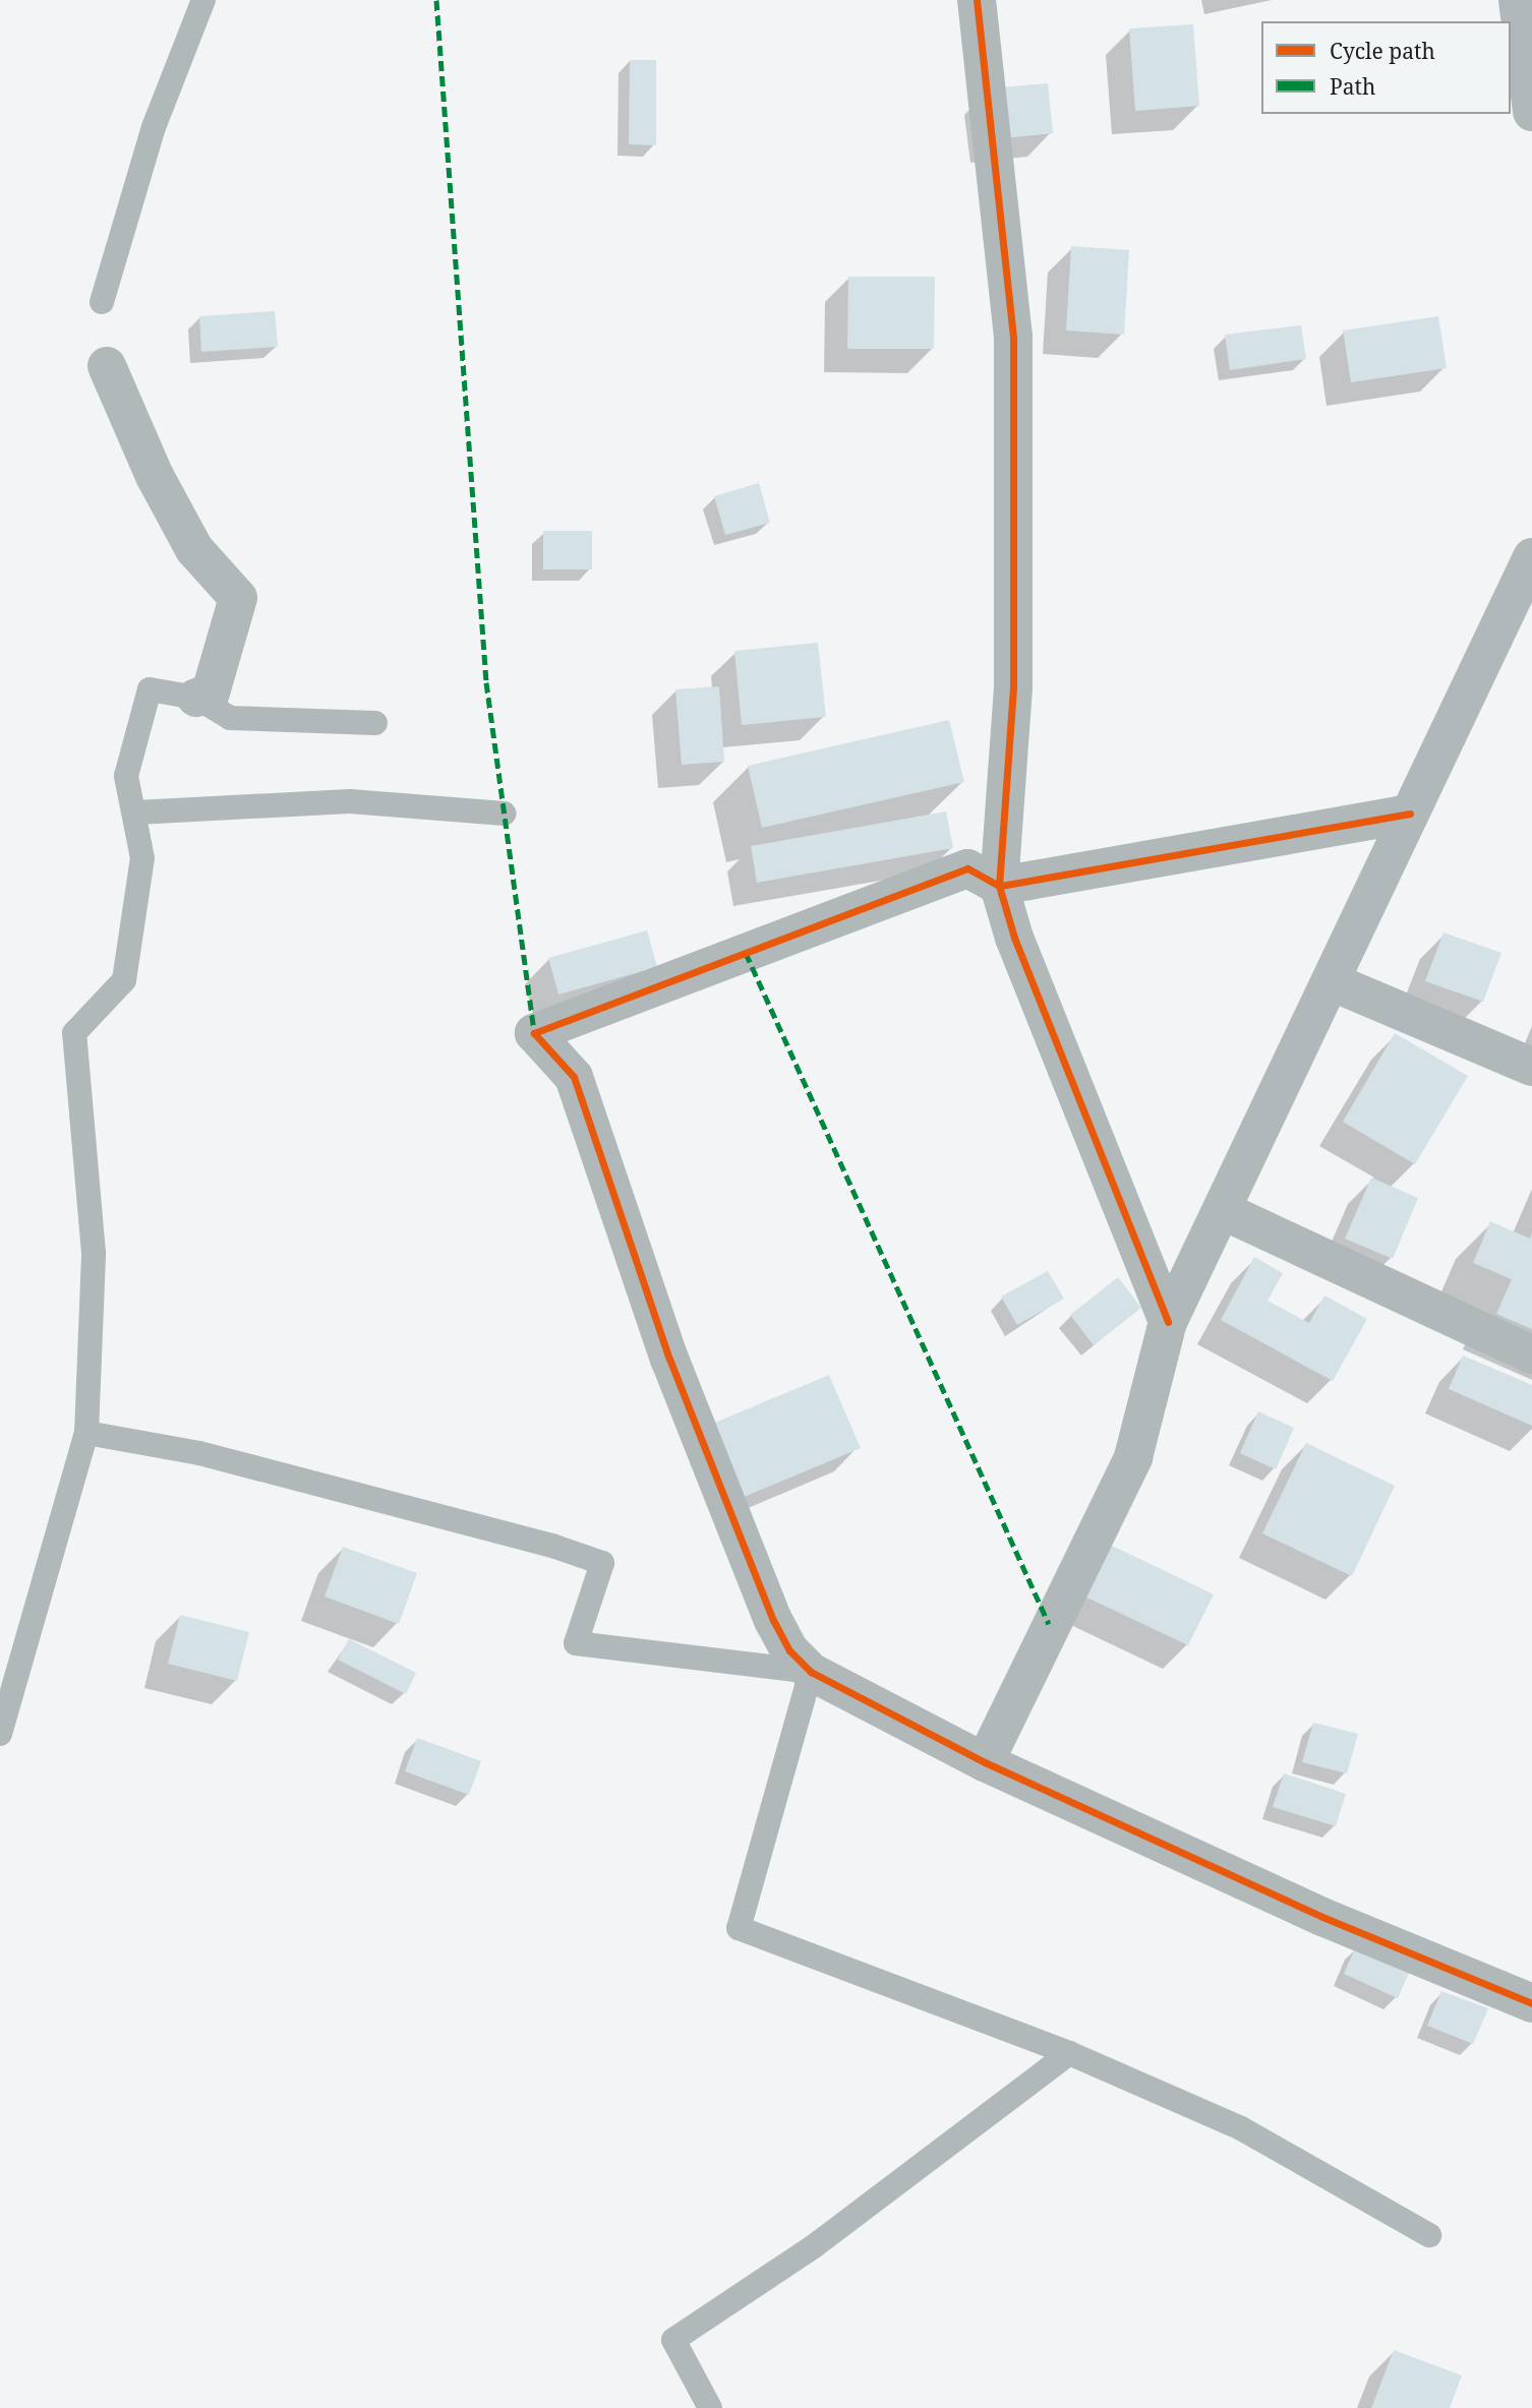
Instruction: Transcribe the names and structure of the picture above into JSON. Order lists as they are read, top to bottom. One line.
{"legend":["Cycle path","Path"]}
